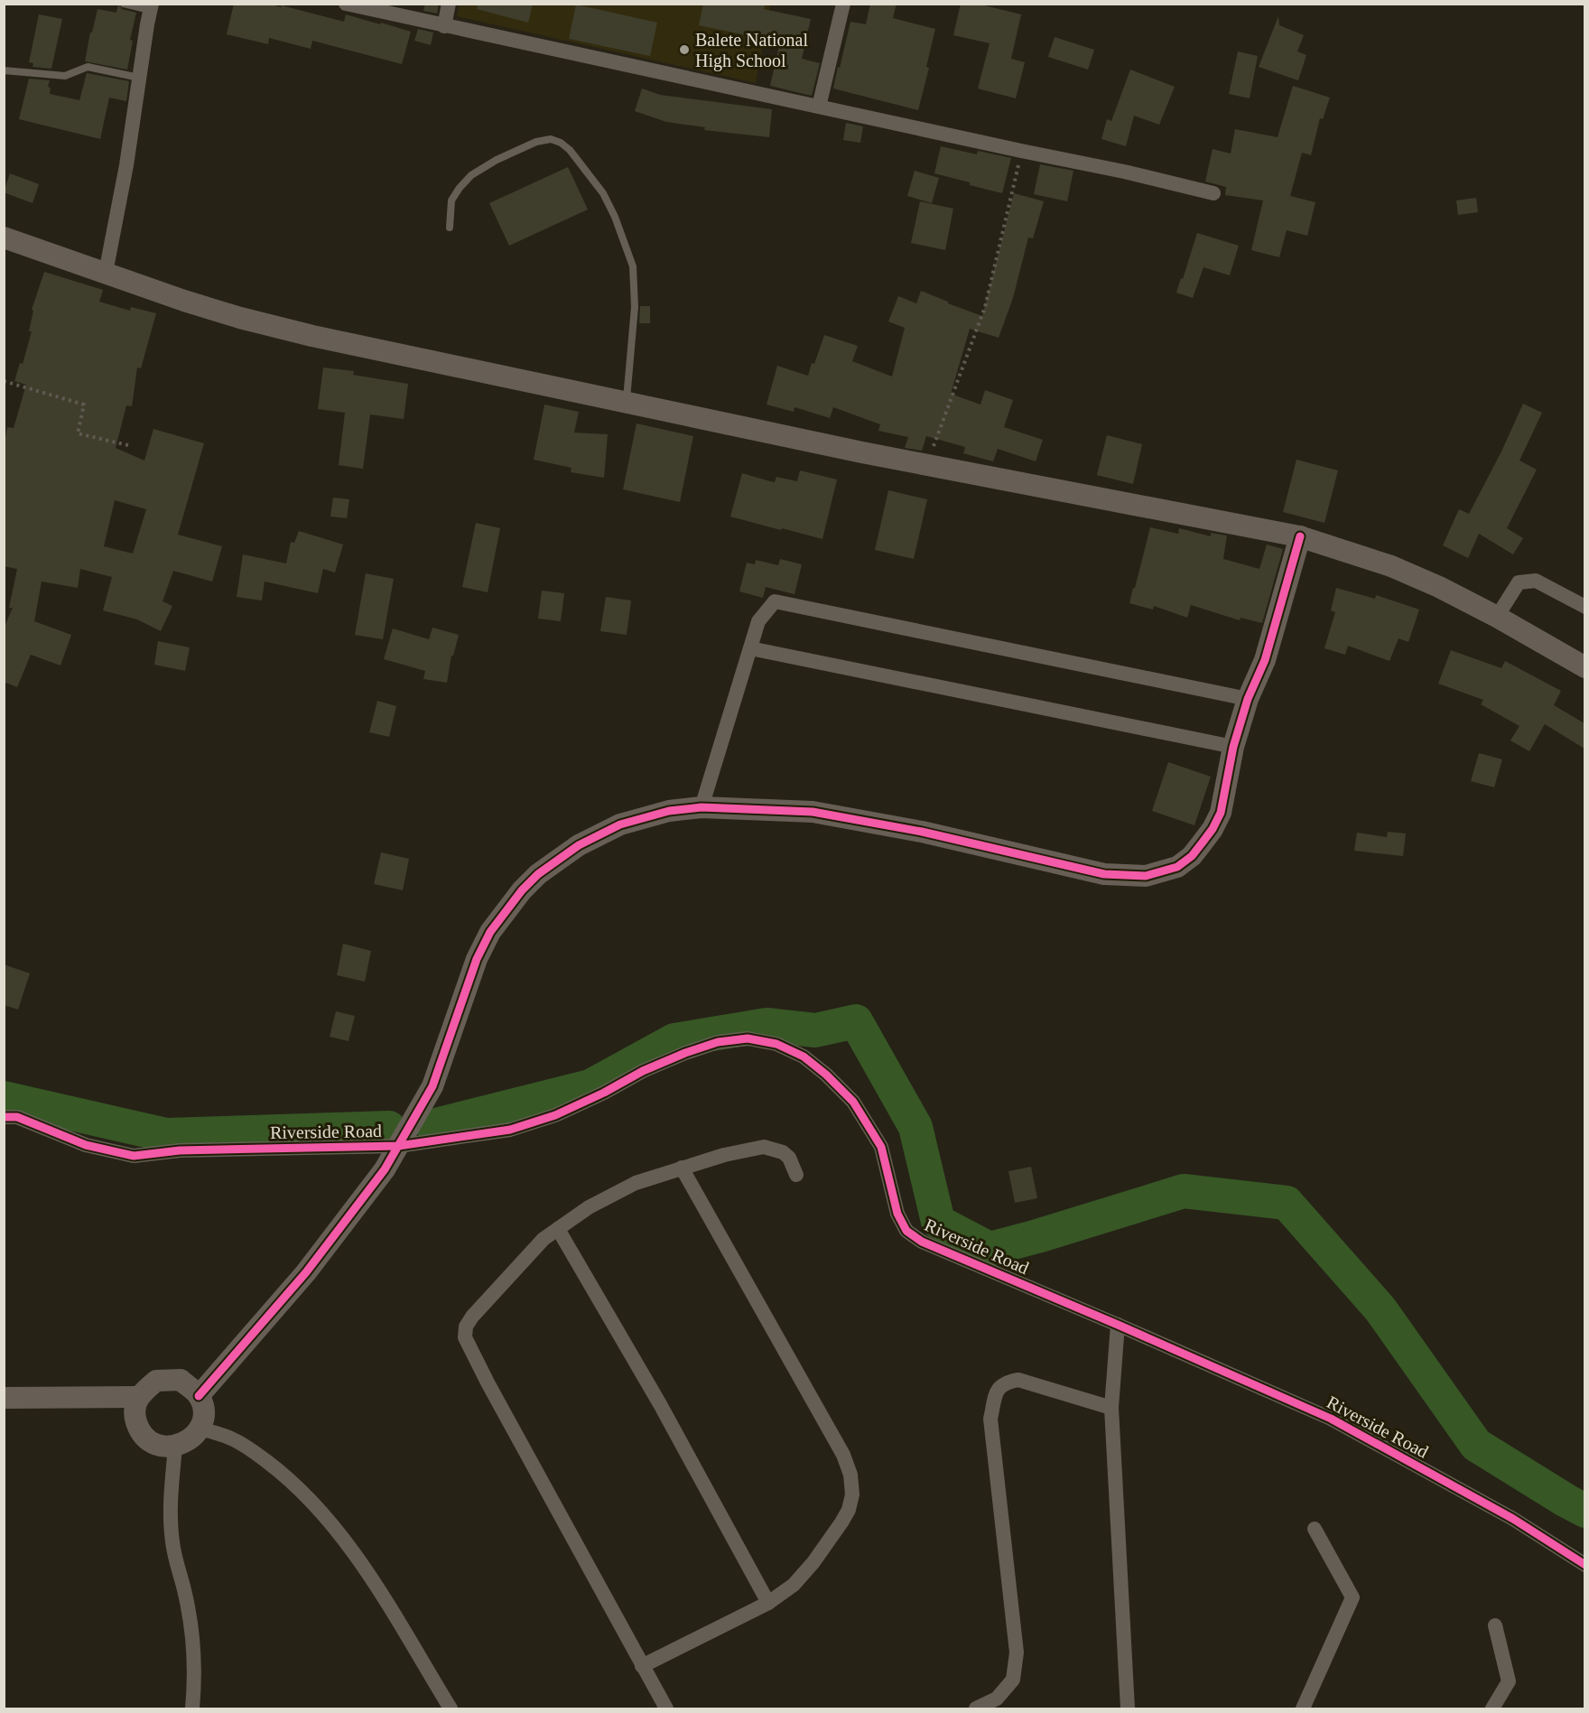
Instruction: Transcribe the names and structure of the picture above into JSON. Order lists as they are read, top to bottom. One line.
{"streets":{"street":["Riverside Road"]},"places":["Balete National High School"]}
